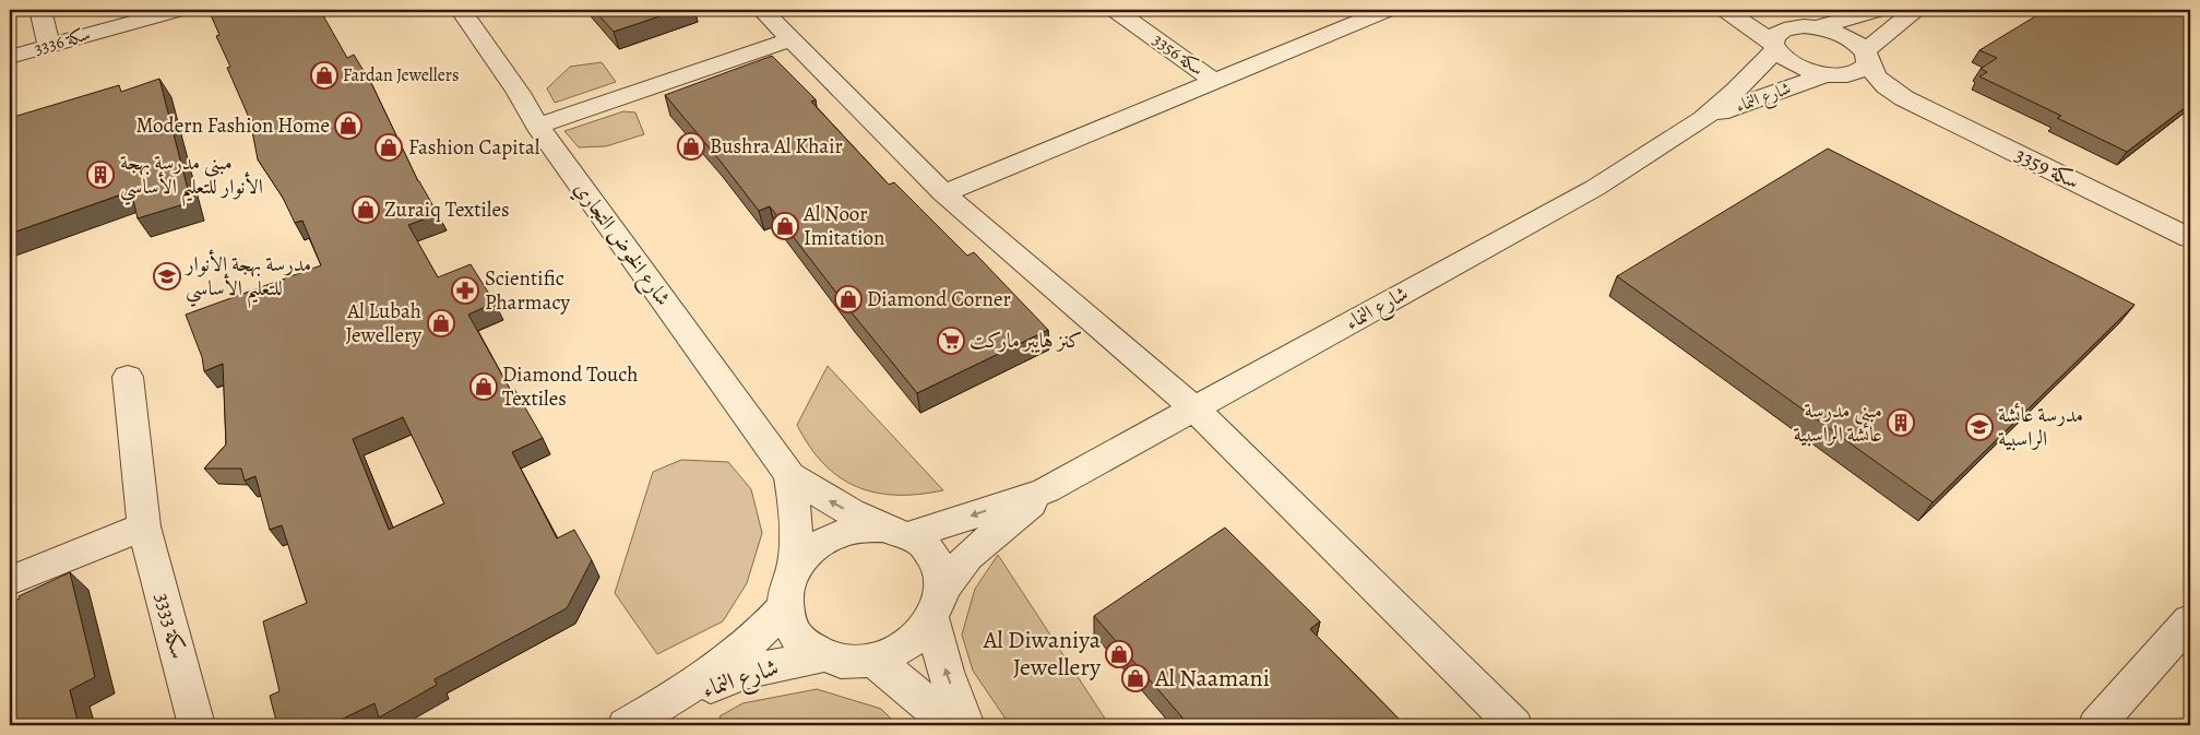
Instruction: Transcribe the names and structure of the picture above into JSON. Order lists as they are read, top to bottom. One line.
{"streets":{"street":["سكة 3336","سكة 3356","شارع النماء","سكة 3359","شارع الخوض التجاري","سكة 3333"]},"crossings":[["شارع النماء","سكة 3359"],["شارع النماء","شارع الخوض التجاري"]],"places":{"shop":["Fardan Jewellers","Modern Fashion Home","Bushra Al Khair","Fashion Capital","Zuraiq Textiles","Al Noor Imitation","Diamond Corner","Al Lubah Jewellery","Diamond Touch Textiles","Al Diwaniya Jewellery","Al Naamani"],"building":["مبنى مدرسة بهجة الأنوار للتعليم الأساسي","مبنى مدرسة عائشة الراسبية"],"school or university":["مدرسة بهجة الأنوار للتعليم الأساسي","مدرسة عائشة الراسبية"],"pharmacy":["Scientific Pharmacy"],"supermarket":["كنز هايبر ماركت"]}}
